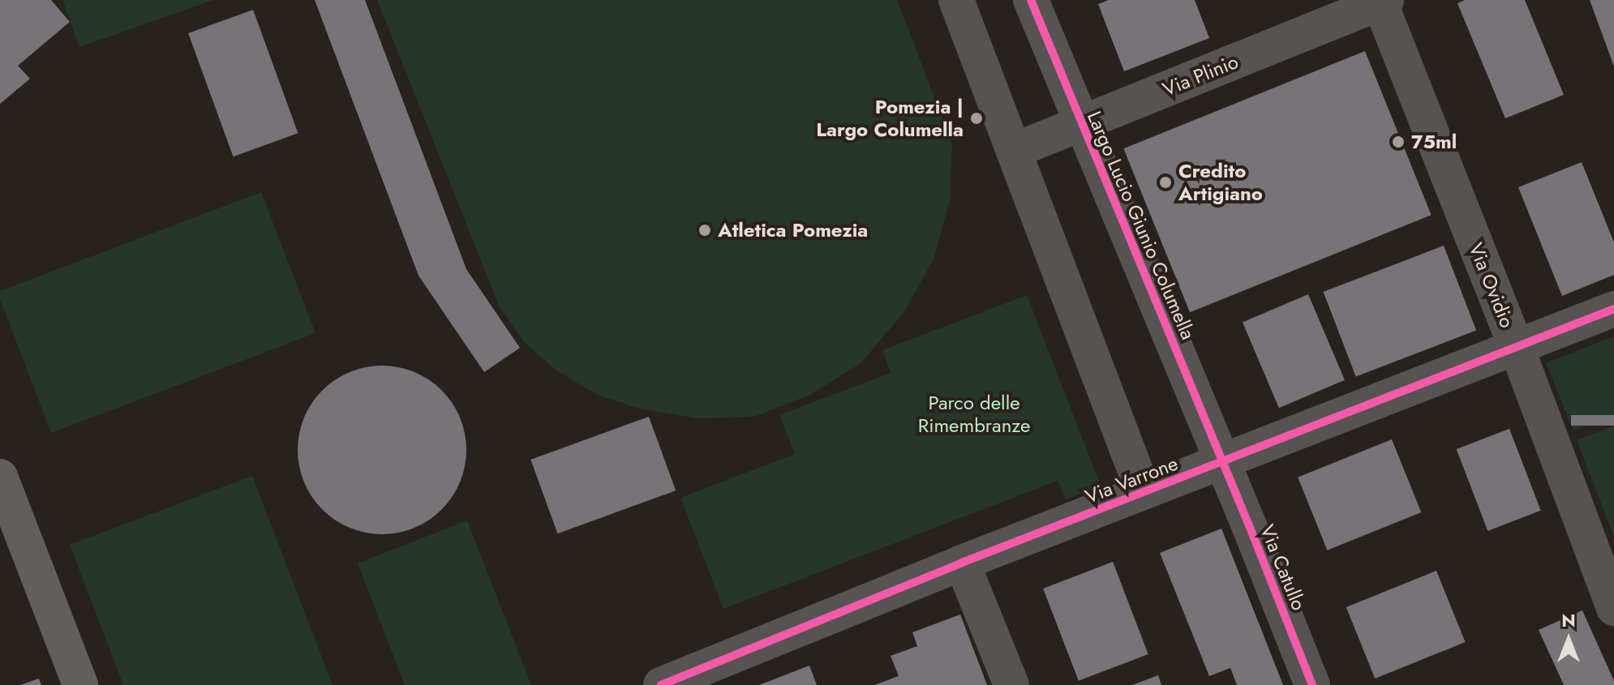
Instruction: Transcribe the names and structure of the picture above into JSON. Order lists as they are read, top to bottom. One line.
{"streets":{"street":["Via Plinio","Largo Lucio Giunio Columella","Via Ovidio","Via Varrone","Via Catullo"]},"crossings":[["Via Plinio","Largo Lucio Giunio Columella"],["Via Plinio","Via Ovidio"],["Largo Lucio Giunio Columella","Via Varrone"],["Largo Lucio Giunio Columella","Via Catullo"],["Via Ovidio","Via Varrone"],["Via Varrone","Via Catullo"]],"parks":["Parco delle Rimembranze"],"places":["Pomezia | Largo Columella","75ml","Credito Artigiano","Atletica Pomezia"],"north":"top"}
